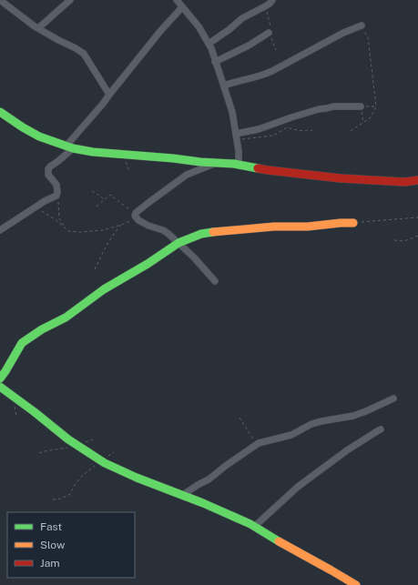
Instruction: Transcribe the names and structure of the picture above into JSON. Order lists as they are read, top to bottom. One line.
{"legend":["Fast","Slow","Jam"]}
